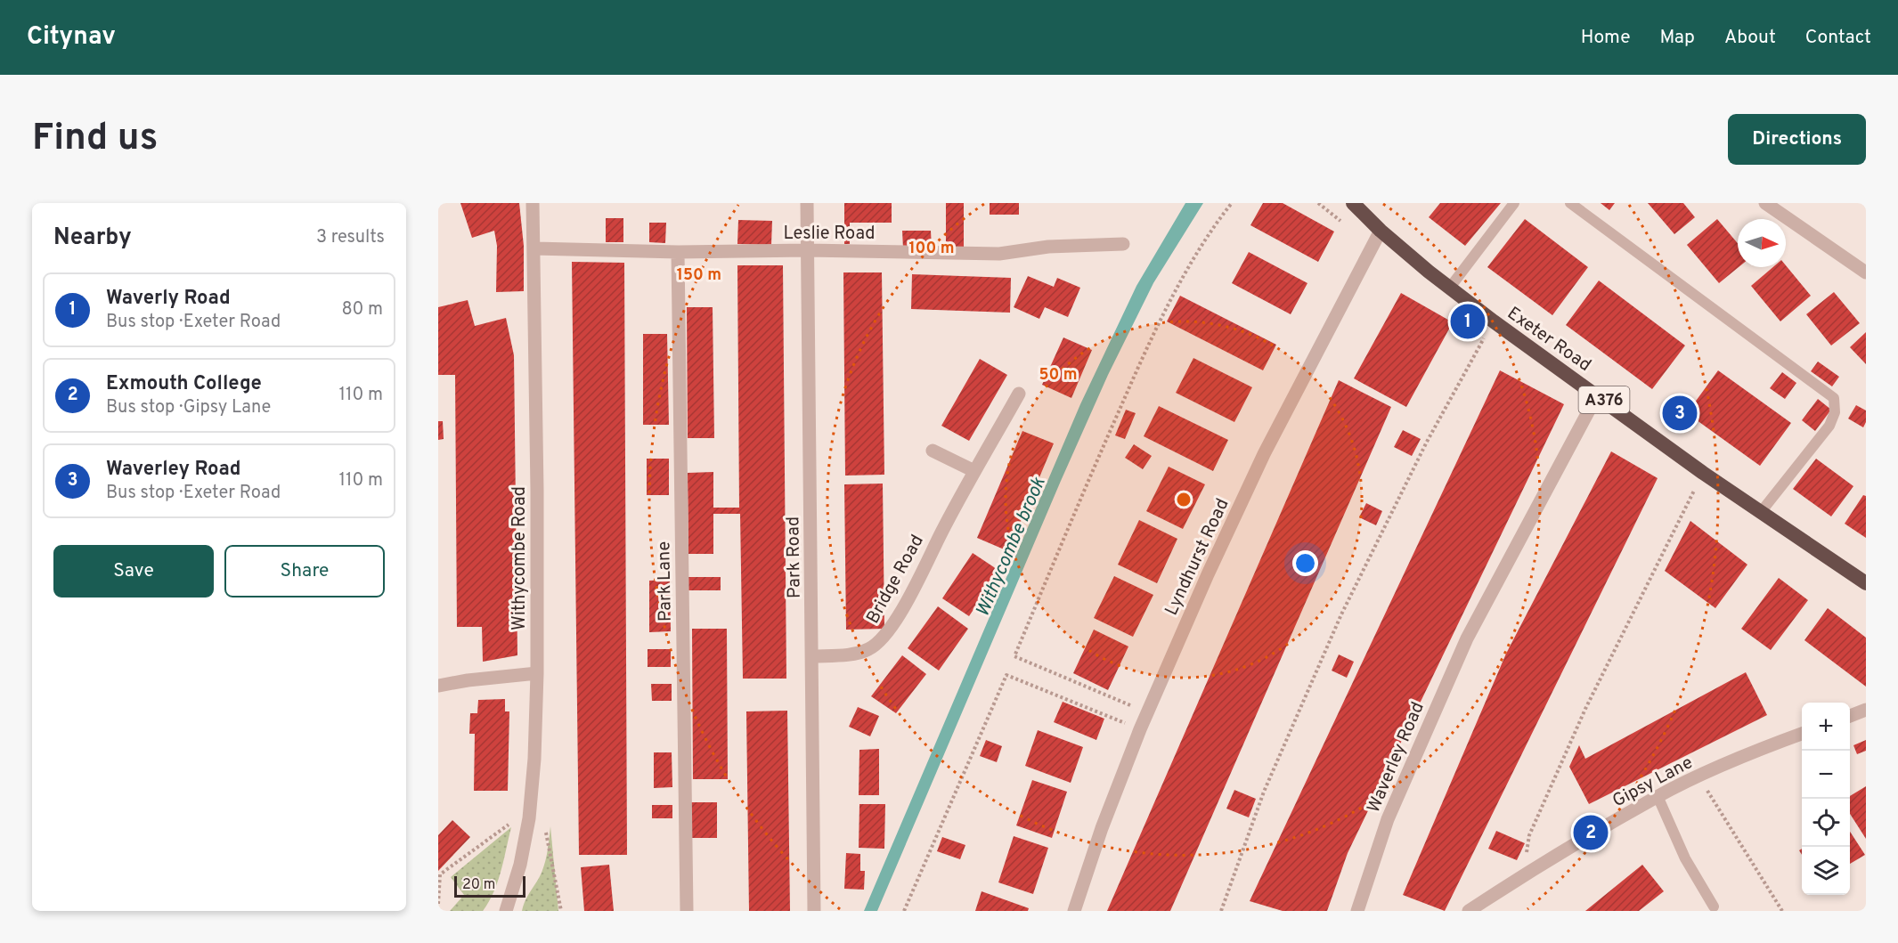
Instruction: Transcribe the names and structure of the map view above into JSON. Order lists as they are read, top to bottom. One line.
{"streets":{"highway":["Exeter Road","A376"],"street":["Leslie Road","Lyndhurst Road","Park Road","Withycombe Road","Bridge Road","Park Lane","Waverley Road","Gipsy Lane"]},"crossings":[["Leslie Road","Park Road"],["Leslie Road","Withycombe Road"],["Leslie Road","Park Lane"],["Exeter Road","Lyndhurst Road"],["Exeter Road","Waverley Road"],["Park Road","Bridge Road"]],"water":["Withycombe brook"],"scale_bar":"20 m","north":"right","page":{"header":"Citynav","nav":["Home","Map","About","Contact"],"buttons":["Directions",["Save","Share"]],"title":"Find us","heading":["Nearby","3 results"],"list":[{"mark":"1","name":"Waverly Road","note":"Bus stop · Exeter Road","value":"80 m"},{"mark":"2","name":"Exmouth College","note":"Bus stop · Gipsy Lane","value":"110 m"},{"mark":"3","name":"Waverley Road","note":"Bus stop · Exeter Road","value":"110 m"}],"pins":["1","3","2"],"map_buttons":["+","−"],"scale":"20 m"},"rings":["100 m","150 m","50 m"]}
